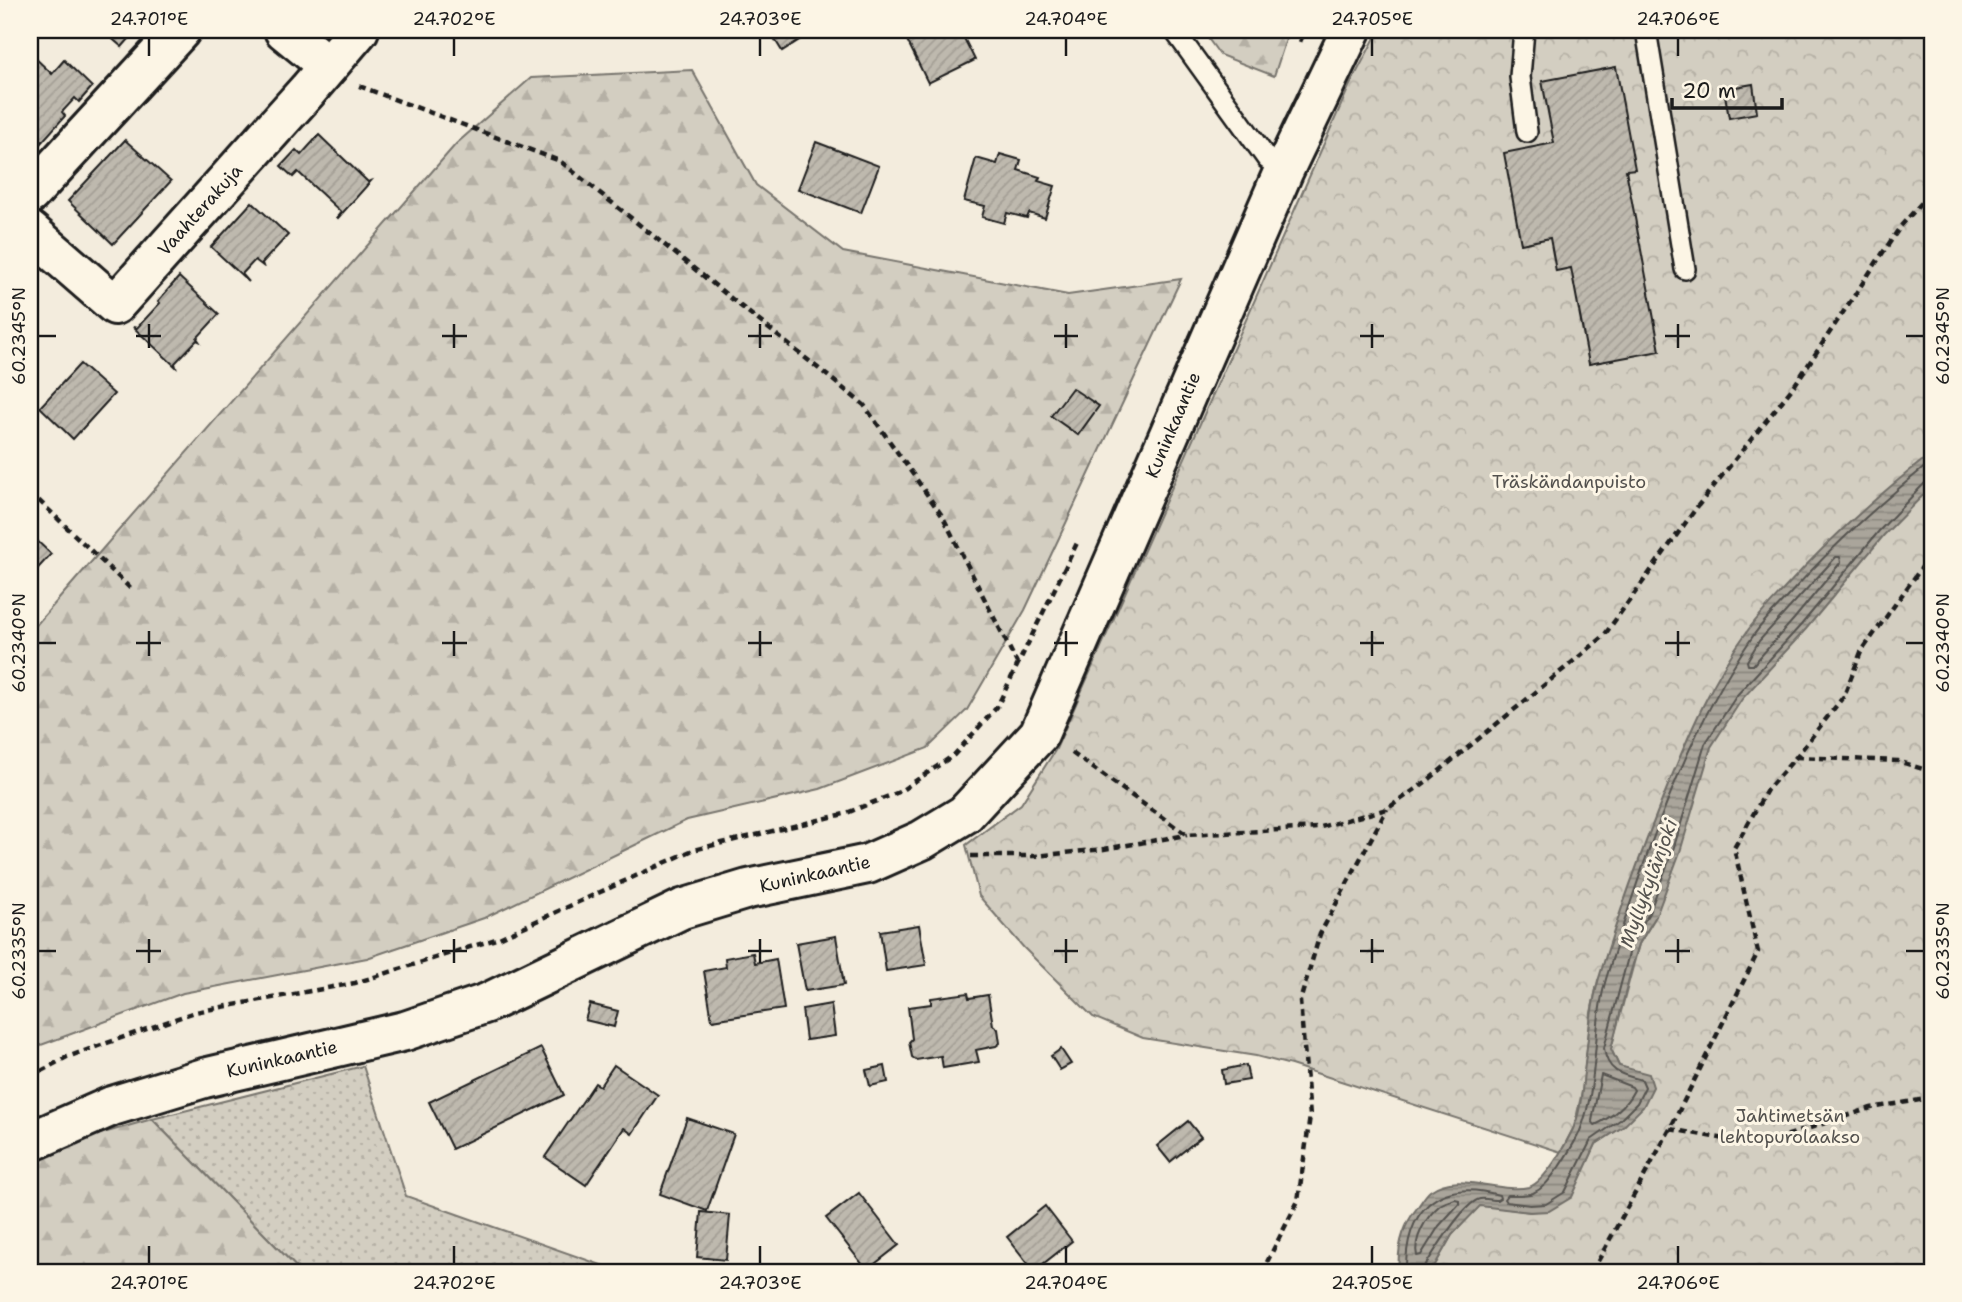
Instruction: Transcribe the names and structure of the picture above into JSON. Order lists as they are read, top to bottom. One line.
{"streets":{"main road":["Vaahterakuja","Kuninkaantie"]},"water":["Myllykylänjoki"],"parks":["Träskändanpuisto","Jahtimetsän lehtopurolaakso"],"scale_bar":"20 m","coordinates":["24.701°E","24.702°E","24.703°E","24.704°E","24.705°E","24.706°E","60.2345°N","60.2340°N","60.2335°N"]}
